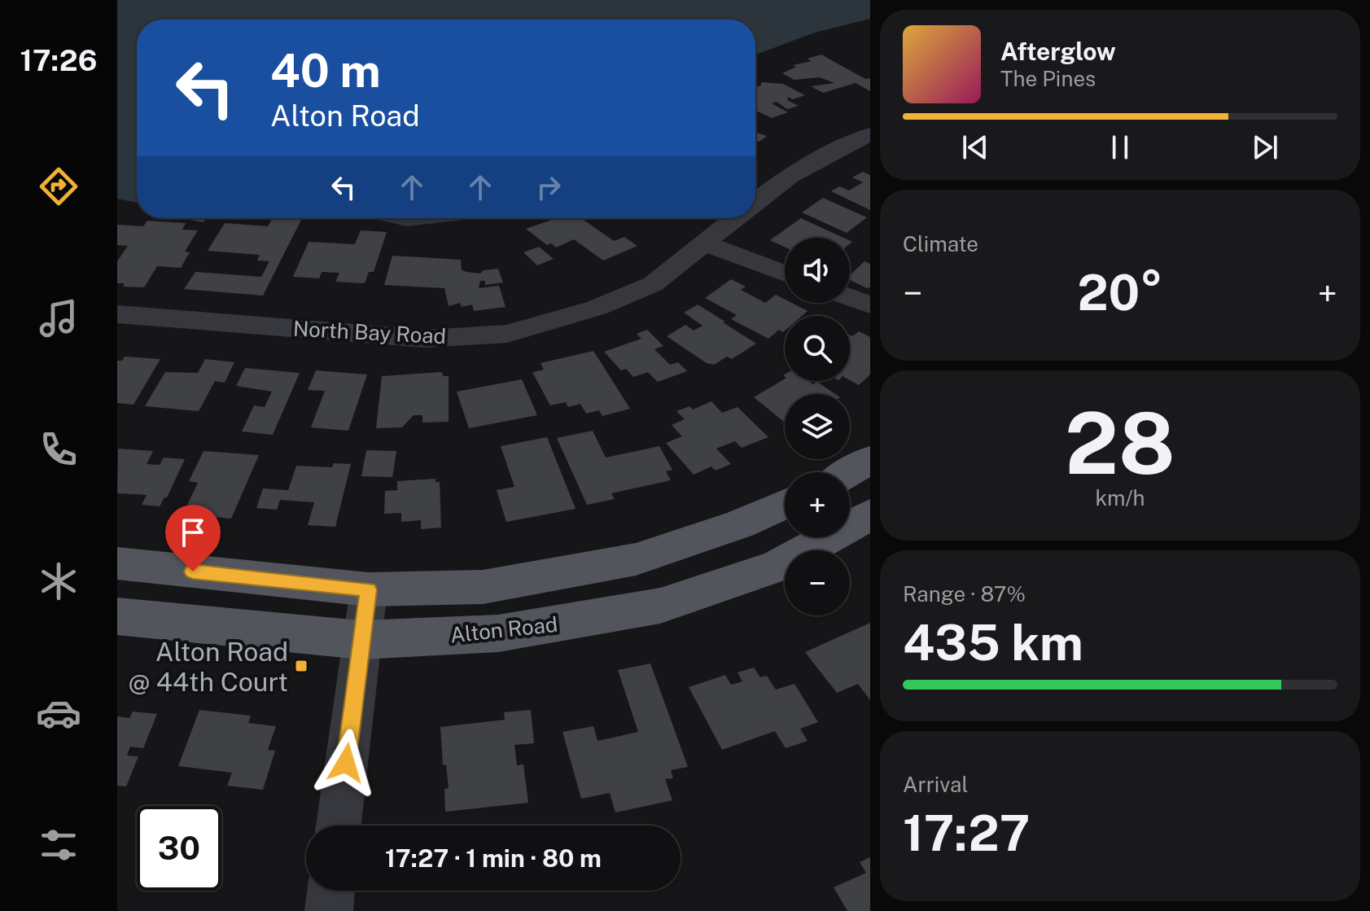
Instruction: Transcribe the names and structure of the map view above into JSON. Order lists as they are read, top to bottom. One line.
{"streets":{"main road":["Alton Road"],"street":["North Bay Road"]},"places":{"transit":["Alton Road @ 44th Court"]},"page":{"tabs":"17:26","turn":["40 m","Alton Road"],"song":["Afterglow","The Pines"],"tile":["Climate",["28","km/h"],["Range · 87%","435 km"],["Arrival","17:27"]],"map_buttons":["+","−"],"heat":["−","20°","+"],"limit":"30","trip":"17:27 · 1 min · 80 m"}}
